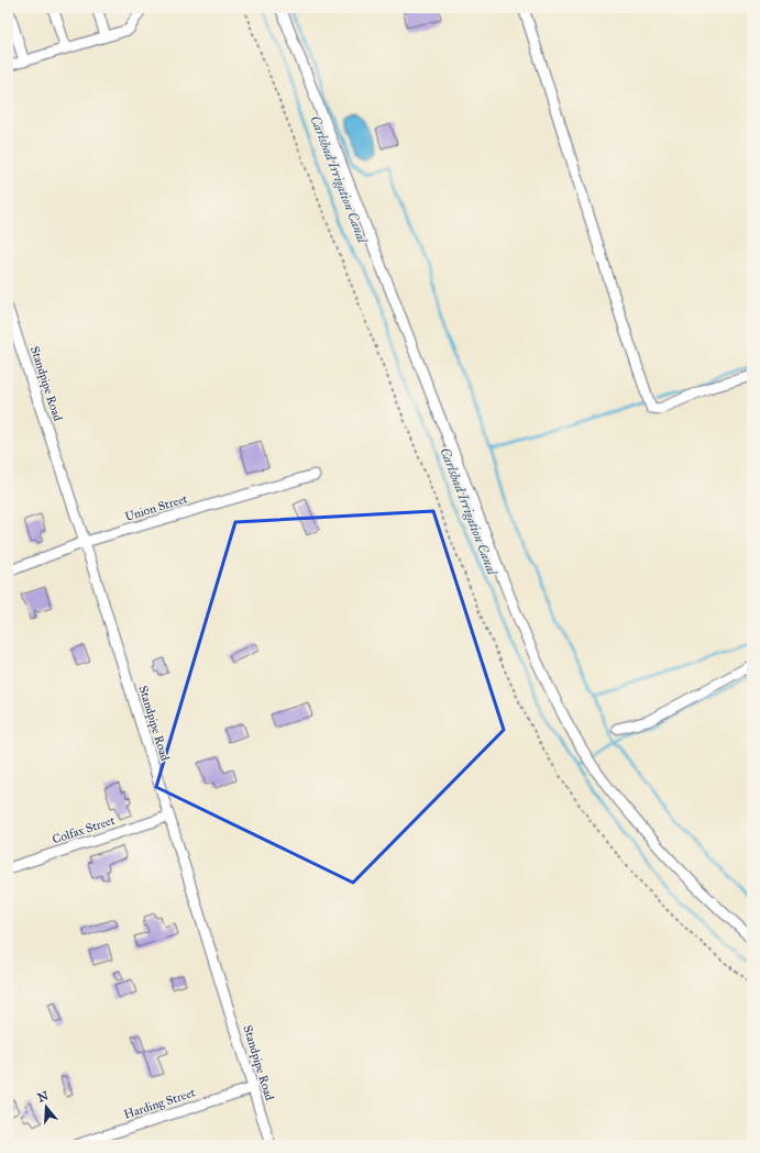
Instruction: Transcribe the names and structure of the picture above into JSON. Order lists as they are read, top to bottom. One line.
{"streets":{"street":["Standpipe Road","Union Street","Colfax Street","Harding Street"]},"crossings":[["Standpipe Road","Union Street"],["Standpipe Road","Colfax Street"],["Standpipe Road","Harding Street"]],"water":["Carlsbad Irrigation Canal"],"north":"top"}
